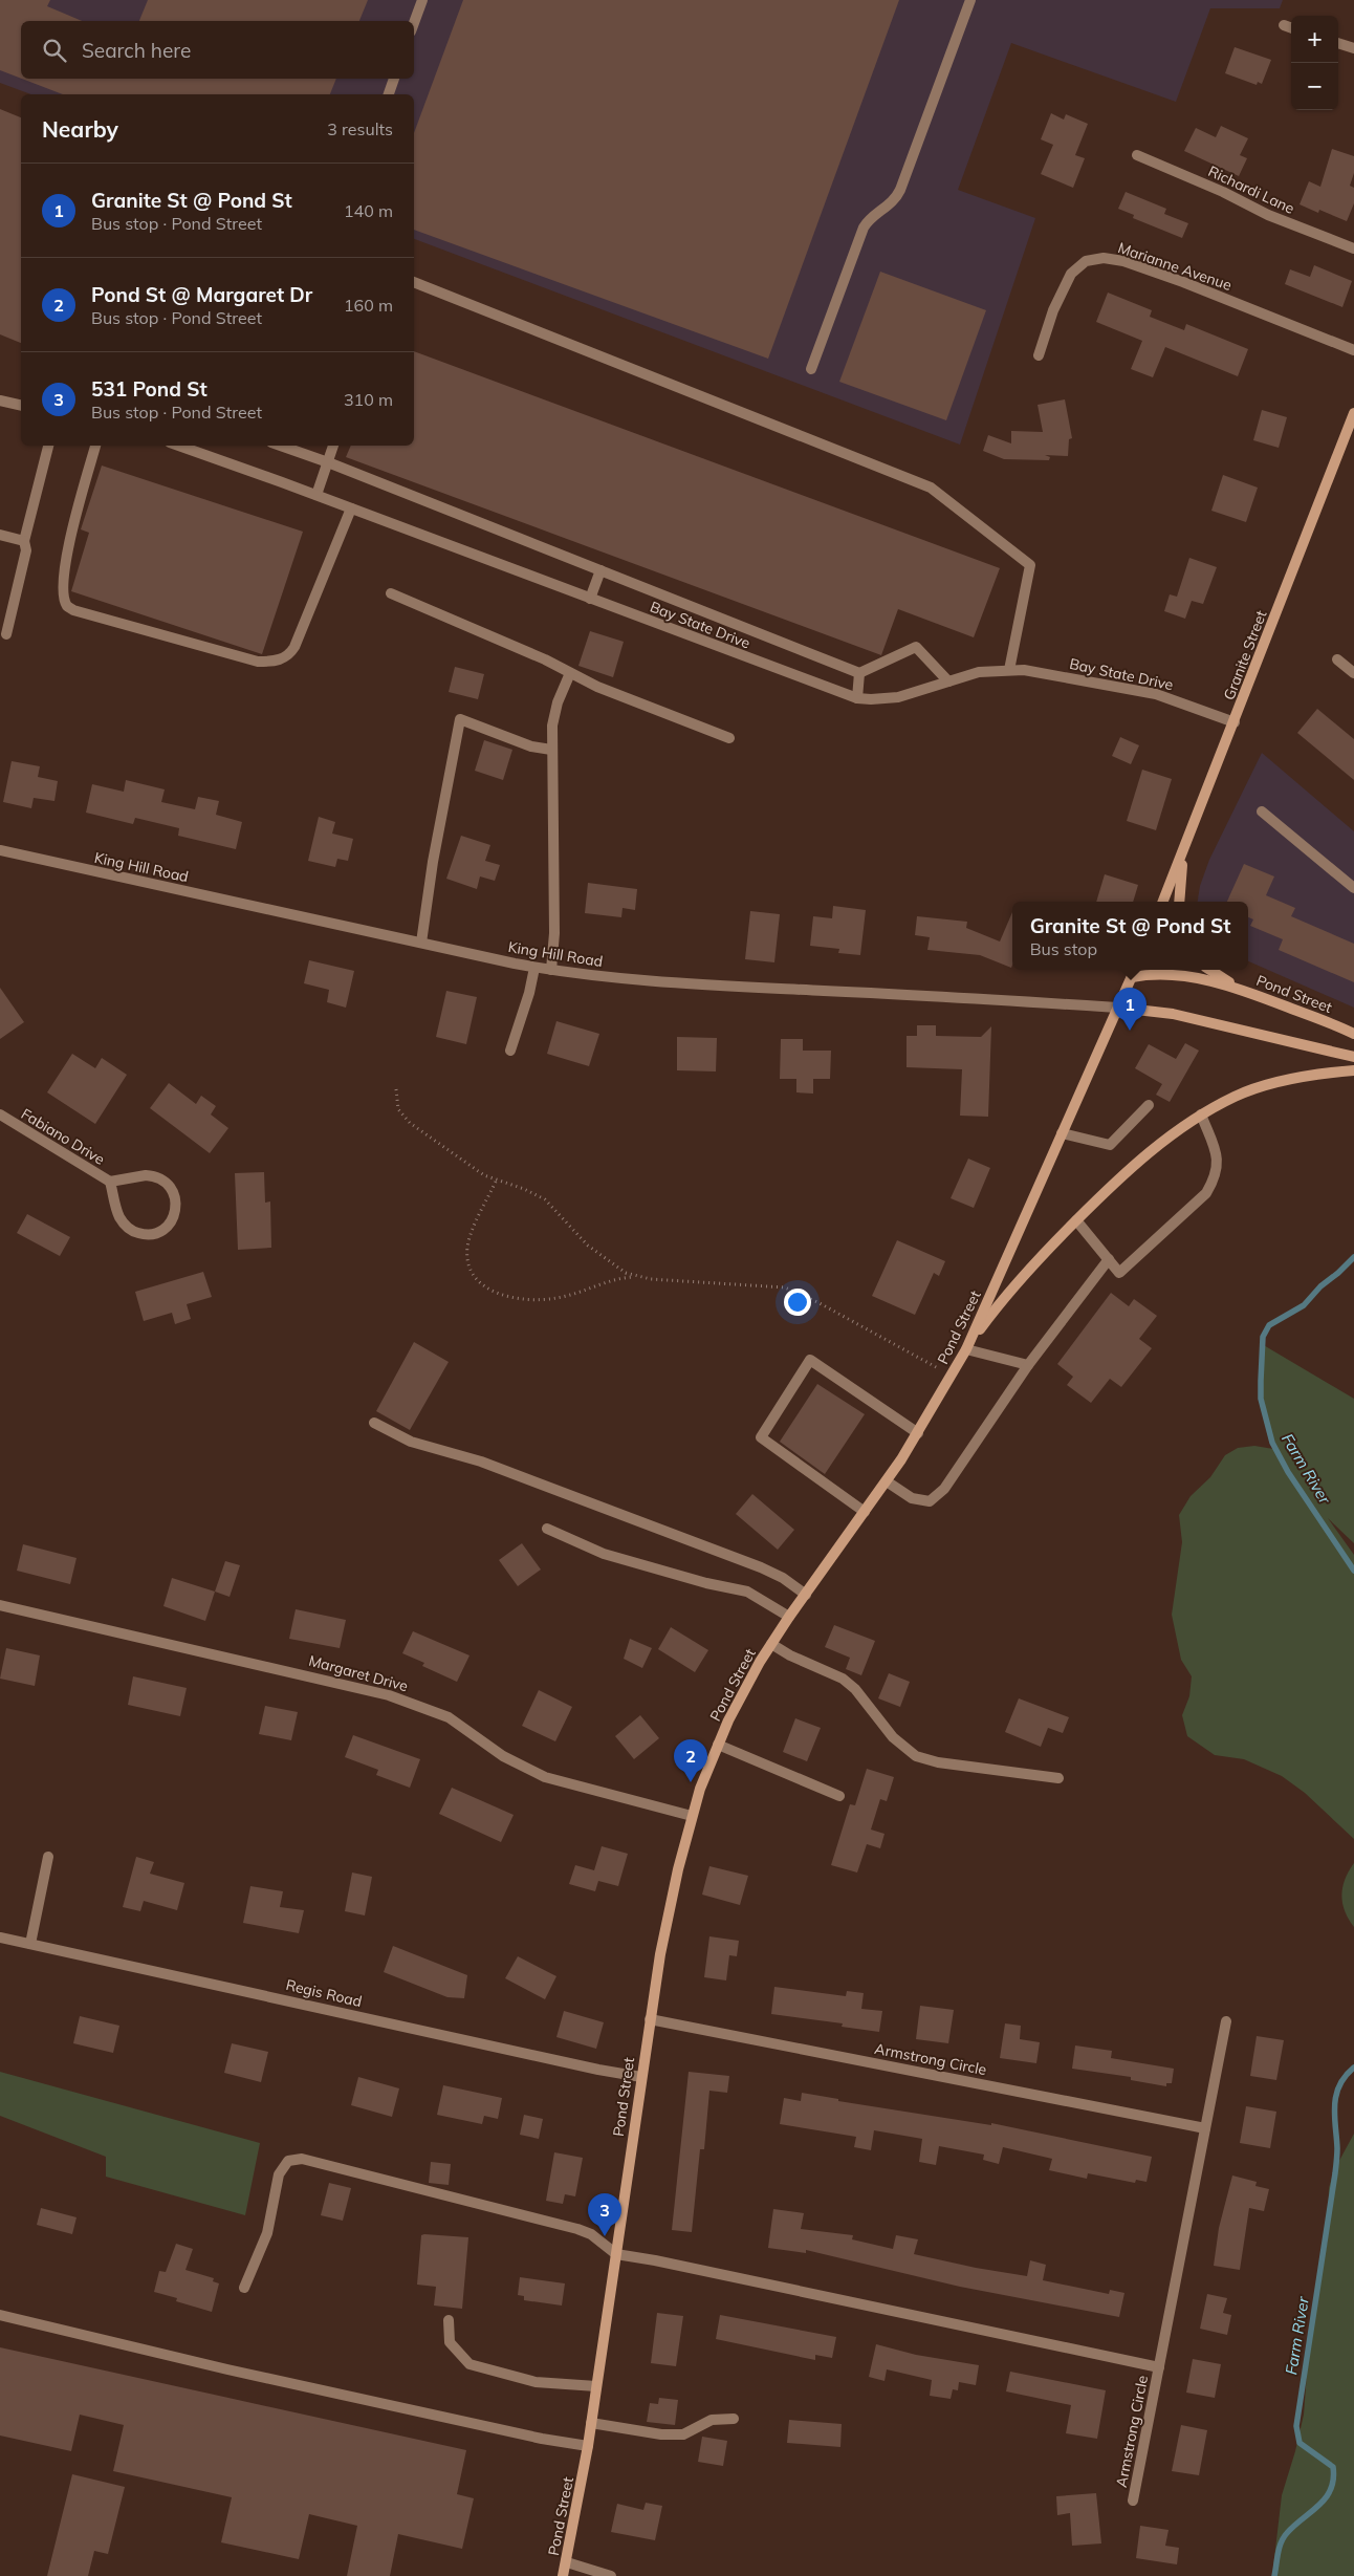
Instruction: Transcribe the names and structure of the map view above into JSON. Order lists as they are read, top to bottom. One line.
{"streets":{"main road":["Granite Street","Pond Street"],"street":["Richardi Lane","Marianne Avenue","Bay State Drive","King Hill Road","Fabiano Drive","Margaret Drive","Regis Road","Armstrong Circle"]},"crossings":[["Bay State Drive","Granite Street"],["King Hill Road","Pond Street"],["Pond Street","Margaret Drive"],["Pond Street","Regis Road"],["Pond Street","Armstrong Circle"]],"water":["Farm River"],"page":{"map_buttons":["+","−"],"search":"Search here","heading":["Nearby","3 results"],"list":[{"mark":"1","name":"Granite St @ Pond St","note":"Bus stop · Pond Street","value":"140 m"},{"mark":"2","name":"Pond St @ Margaret Dr","note":"Bus stop · Pond Street","value":"160 m"},{"mark":"3","name":"531 Pond St","note":"Bus stop · Pond Street","value":"310 m"}],"popup":["Granite St @ Pond St","Bus stop"],"pins":["1","2","3"]}}
